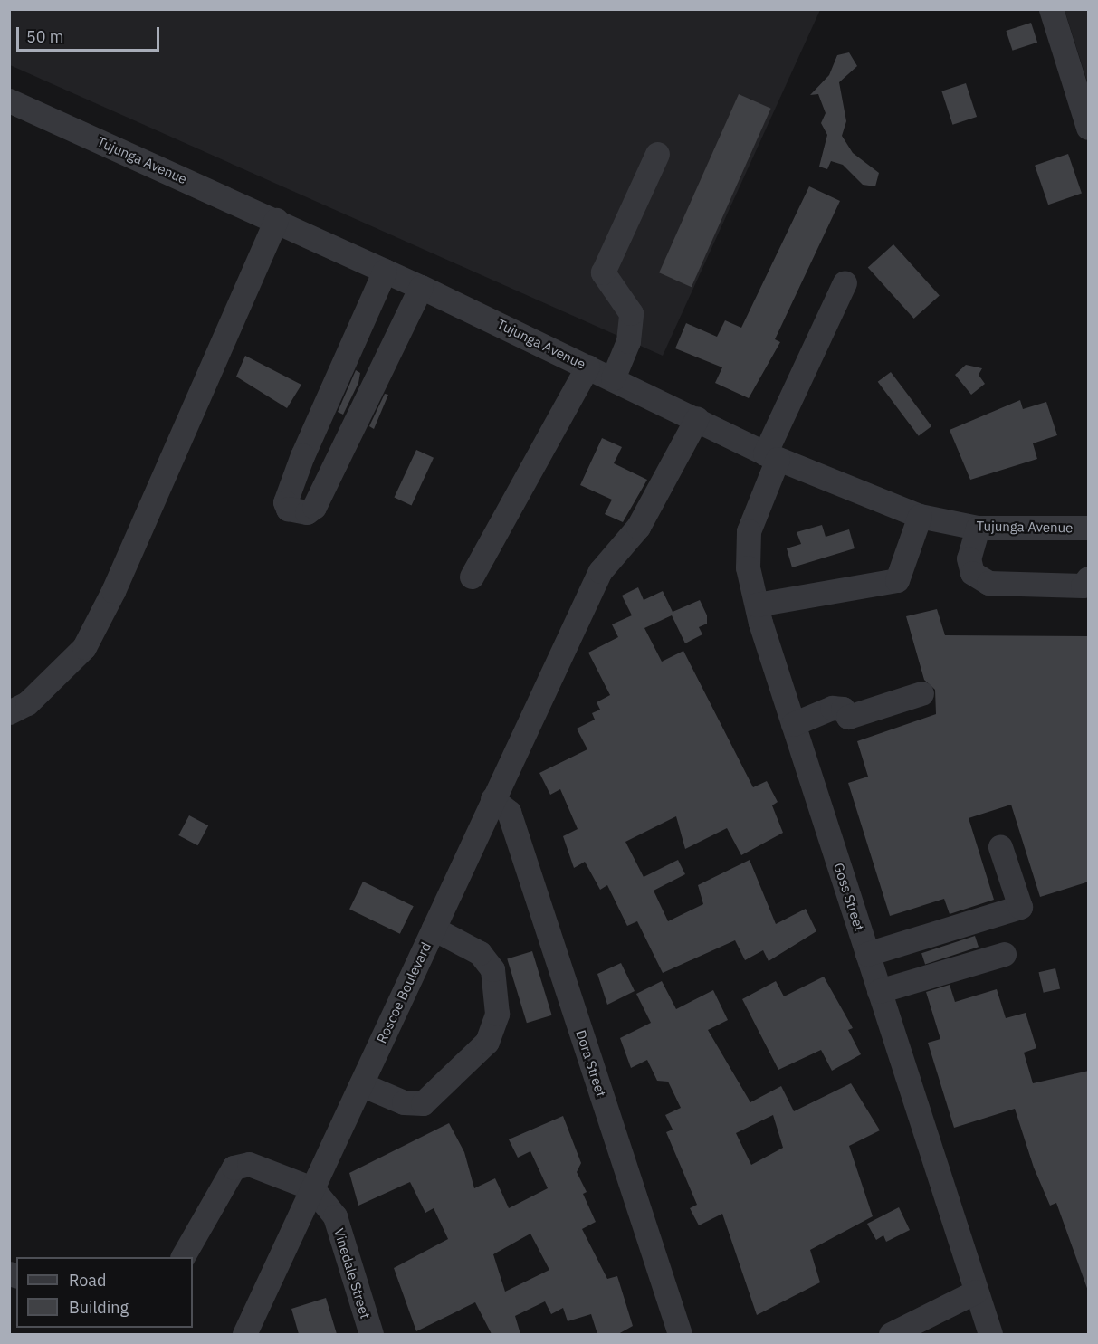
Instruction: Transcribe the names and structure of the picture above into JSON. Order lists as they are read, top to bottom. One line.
{"streets":{"street":["Tujunga Avenue","Goss Street","Roscoe Boulevard","Dora Street","Vinedale Street"]},"crossings":[["Tujunga Avenue","Goss Street"],["Tujunga Avenue","Roscoe Boulevard"],["Roscoe Boulevard","Dora Street"],["Roscoe Boulevard","Vinedale Street"]],"legend":["Road","Building"],"scale_bar":"50 m"}
